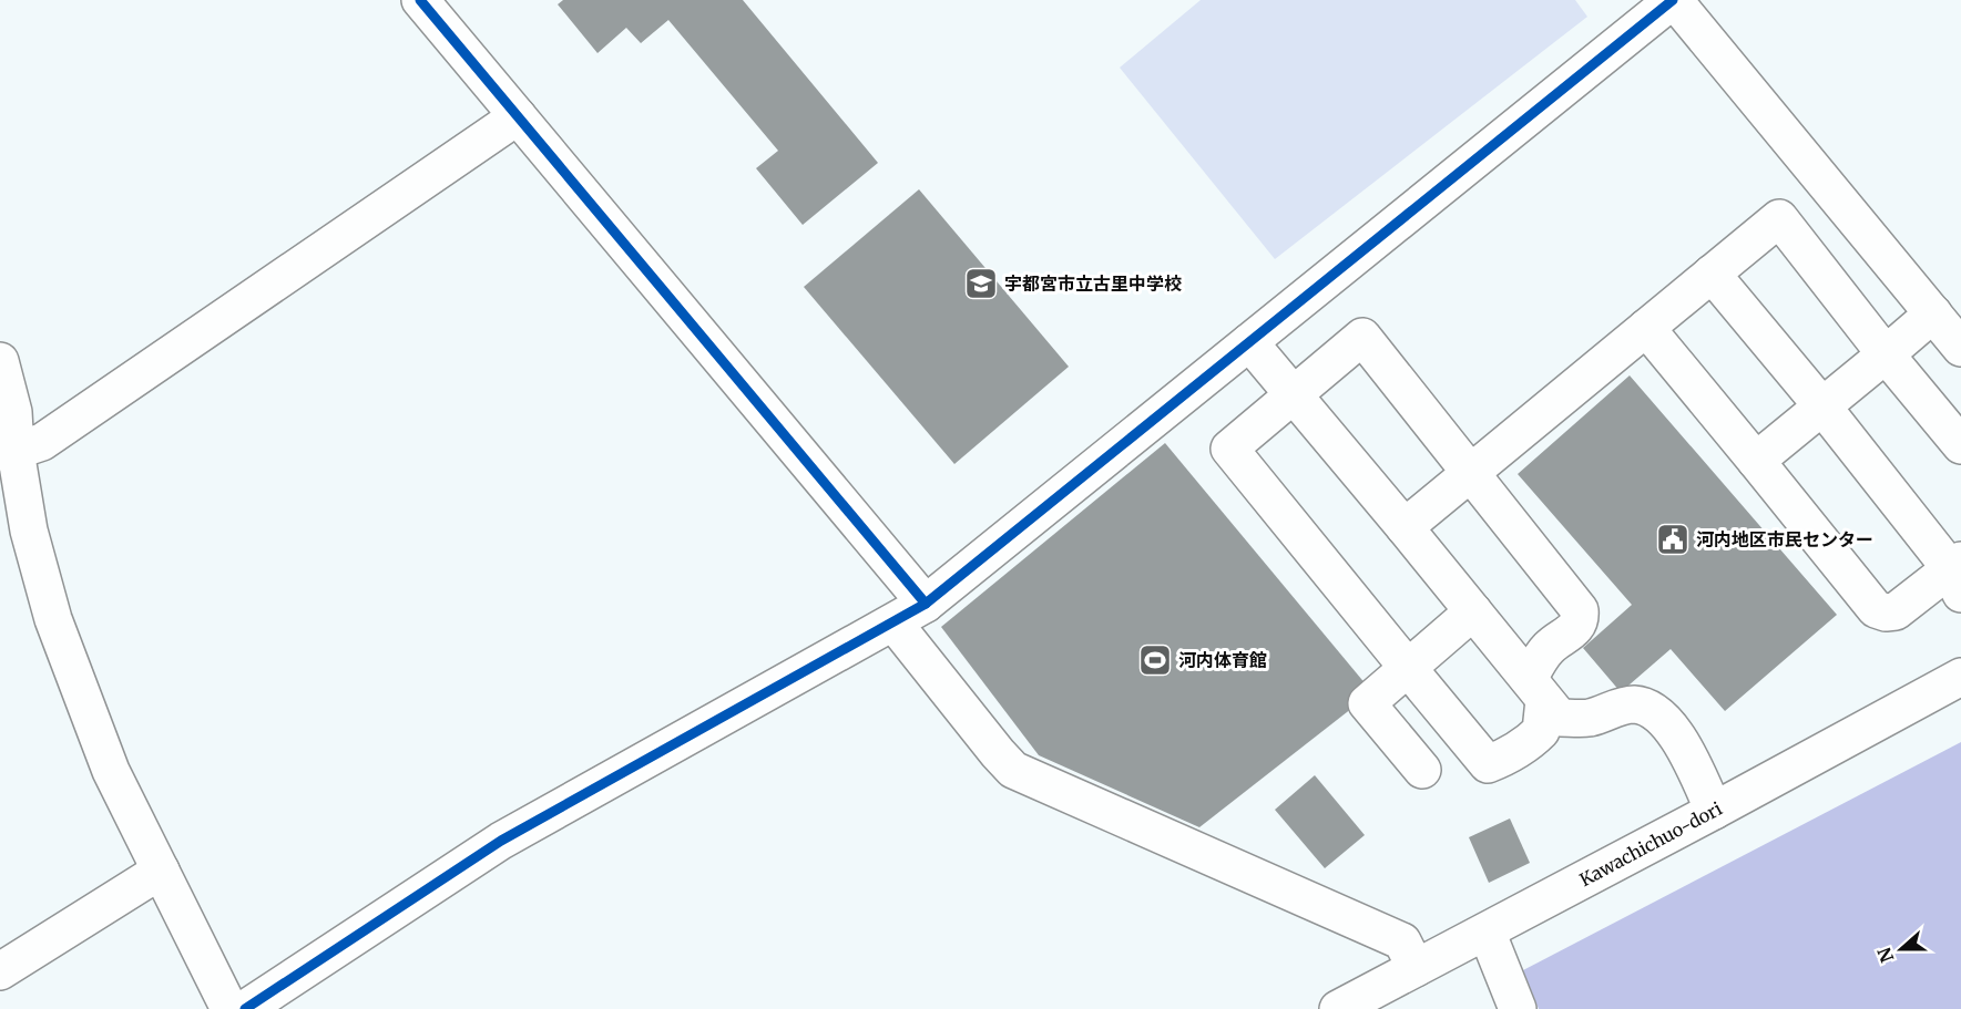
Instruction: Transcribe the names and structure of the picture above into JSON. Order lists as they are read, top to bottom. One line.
{"streets":{"street":["Kawachichuo-dori"]},"places":{"school or university":["宇都宮市立古里中学校"],"public building":["河内地区市民センター"],"sports":["河内体育館"]},"north":"left"}
